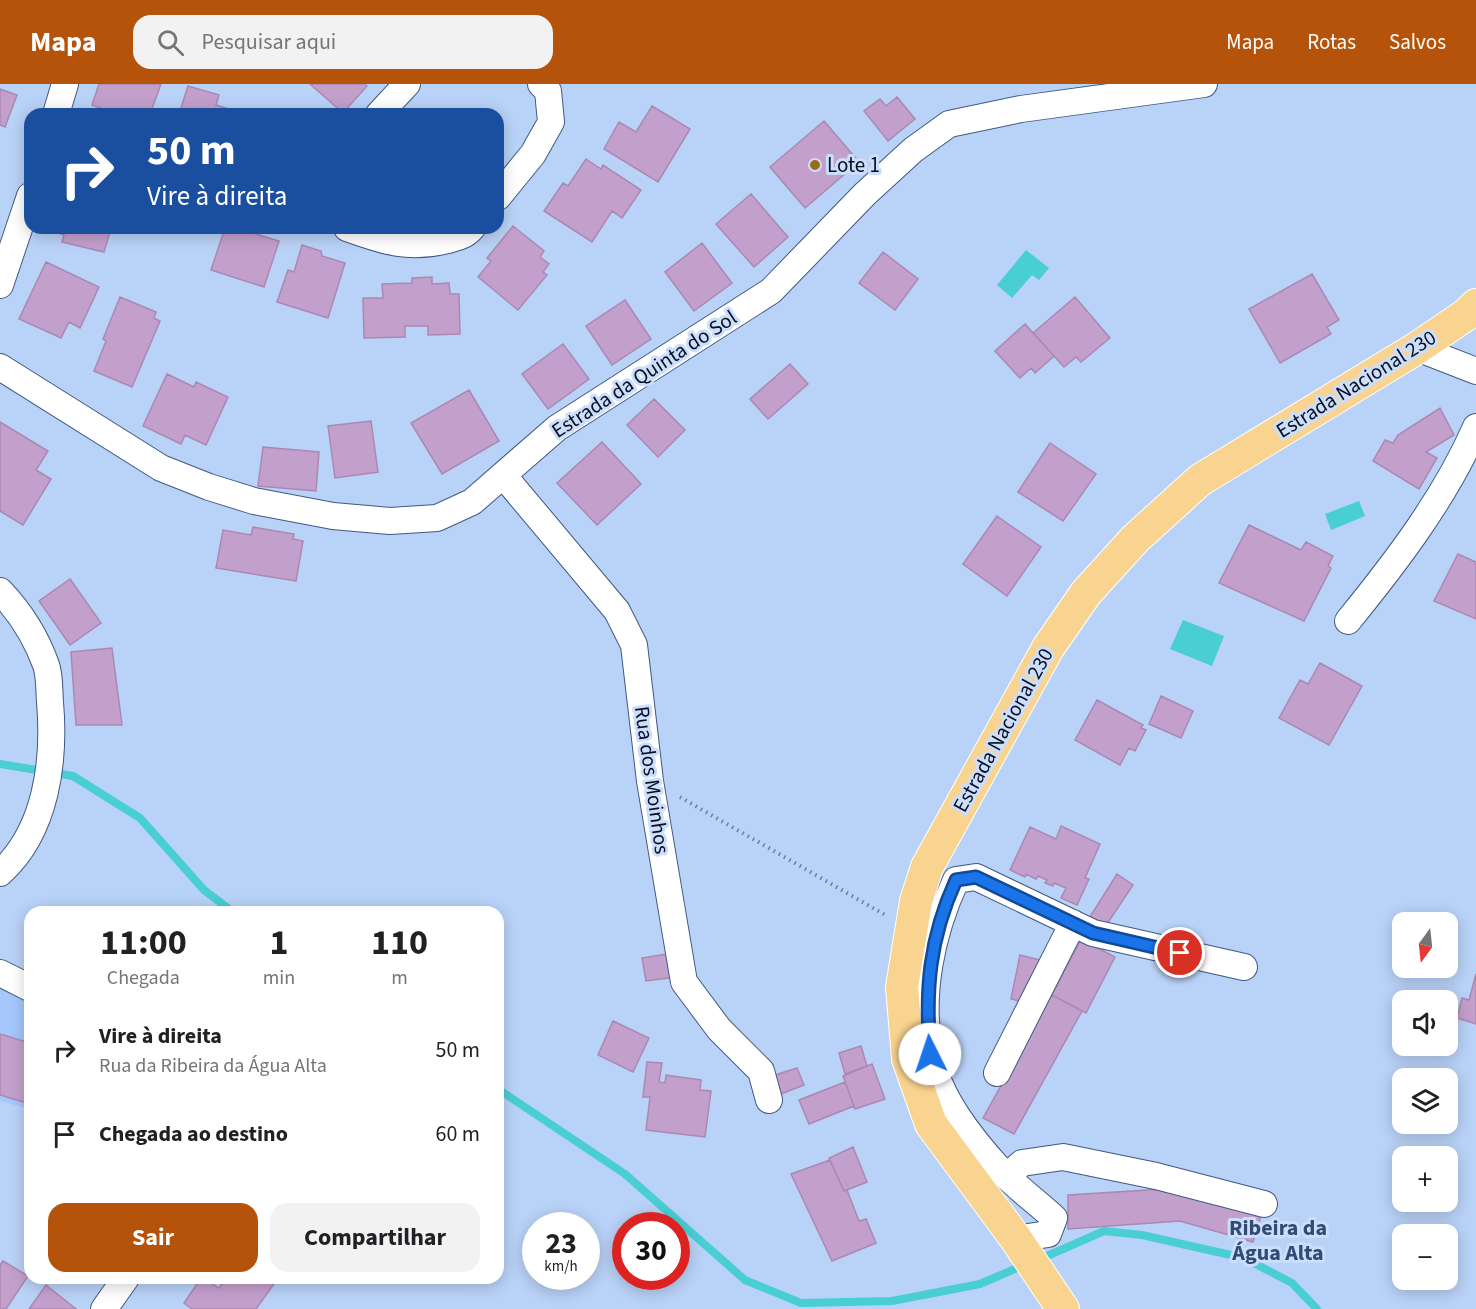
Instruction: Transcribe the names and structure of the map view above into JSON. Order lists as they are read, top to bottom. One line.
{"streets":{"main road":["Estrada Nacional 230"],"street":["Estrada da Quinta do Sol","Rua dos Moinhos"]},"crossings":[["Estrada da Quinta do Sol","Rua dos Moinhos"]],"districts":["Ribeira da Água Alta"],"places":["Lote 1"],"north":"bottom","page":{"header":"Mapa","search":"Pesquisar aqui","nav":["Mapa","Rotas","Salvos"],"turn":["50 m","Vire à direita"],"eta":["11:00","Chegada","1","min","110","m"],"map_buttons":["+","−"],"list":[{"name":"Vire à direita","note":"Rua da Ribeira da Água Alta","value":"50 m"},{"name":"Chegada ao destino","value":"60 m"}],"buttons":["Sair","Compartilhar"],"speed":"23 km/h","limit":"30"}}
